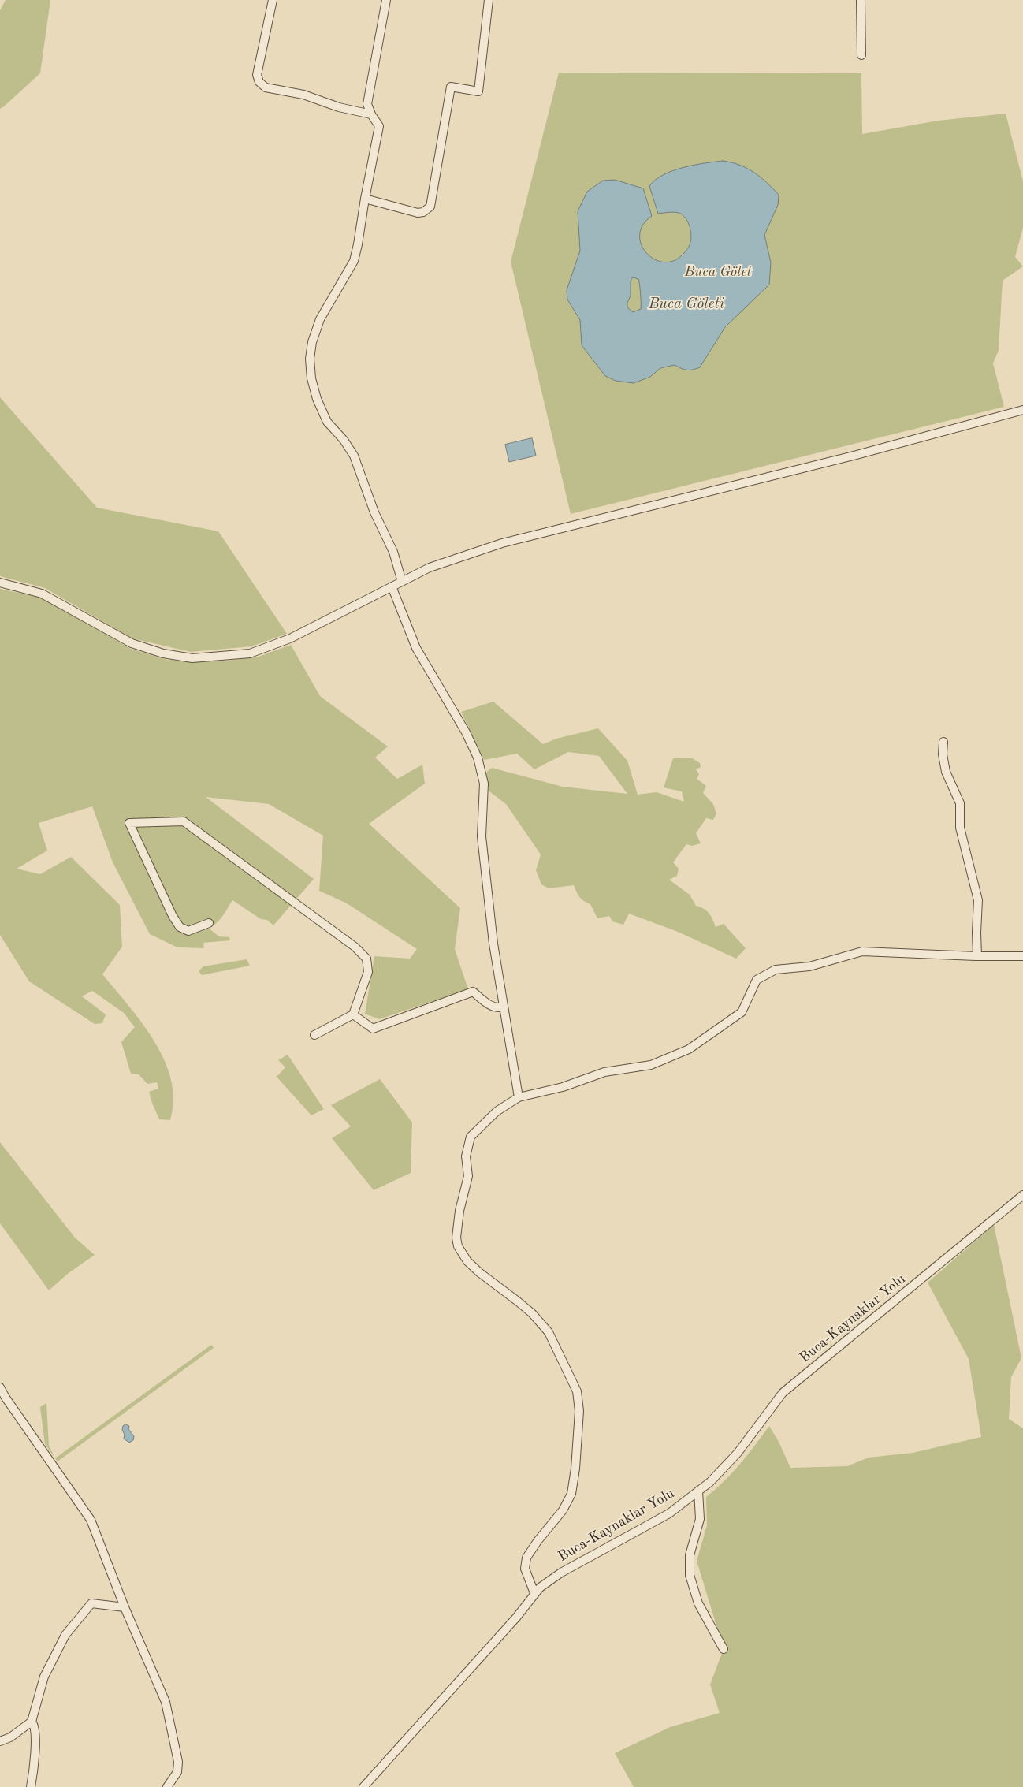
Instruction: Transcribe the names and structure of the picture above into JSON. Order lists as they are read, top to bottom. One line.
{"streets":{"street":["Buca-Kaynaklar Yolu"]},"water":["Buca Göleti"],"parks":["Buca Gölet"]}
